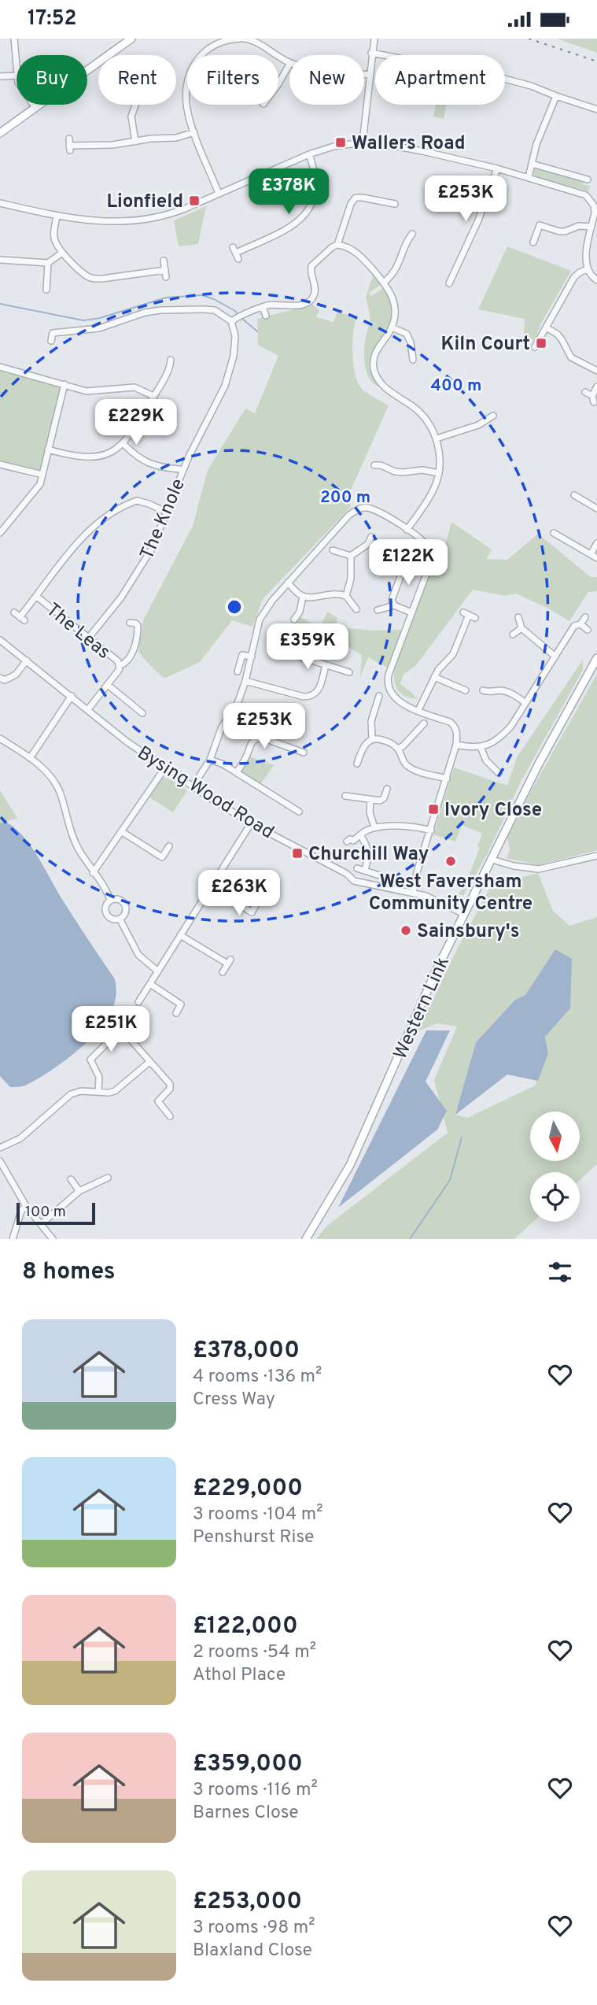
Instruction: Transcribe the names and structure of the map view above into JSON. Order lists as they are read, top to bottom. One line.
{"streets":{"main road":["Western Link"],"street":["The Knole","The Leas","Bysing Wood Road"]},"crossings":[["The Knole","The Leas"],["The Leas","Bysing Wood Road"],["Bysing Wood Road","Western Link"]],"places":{"transit":["Wallers Road","Lionfield","Kiln Court","Ivory Close","Churchill Way"],"other":["West Faversham Community Centre","Sainsbury's"]},"scale_bar":"100 m","north":"bottom","page":{"status":"17:52","chip":["Buy","Rent","Filters","New","Apartment"],"price":["£378K","£253K","£229K","£122K","£359K","£253K","£263K","£251K"],"scale":"100 m","heading":"8 homes","list":[{"name":"£378,000","note":"4 rooms · 136 m² · Cress Way"},{"name":"£229,000","note":"3 rooms · 104 m² · Penshurst Rise"},{"name":"£122,000","note":"2 rooms · 54 m² · Athol Place"},{"name":"£359,000","note":"3 rooms · 116 m² · Barnes Close"},{"name":"£253,000","note":"3 rooms · 98 m² · Blaxland Close"}]},"rings":["400 m","200 m"]}
